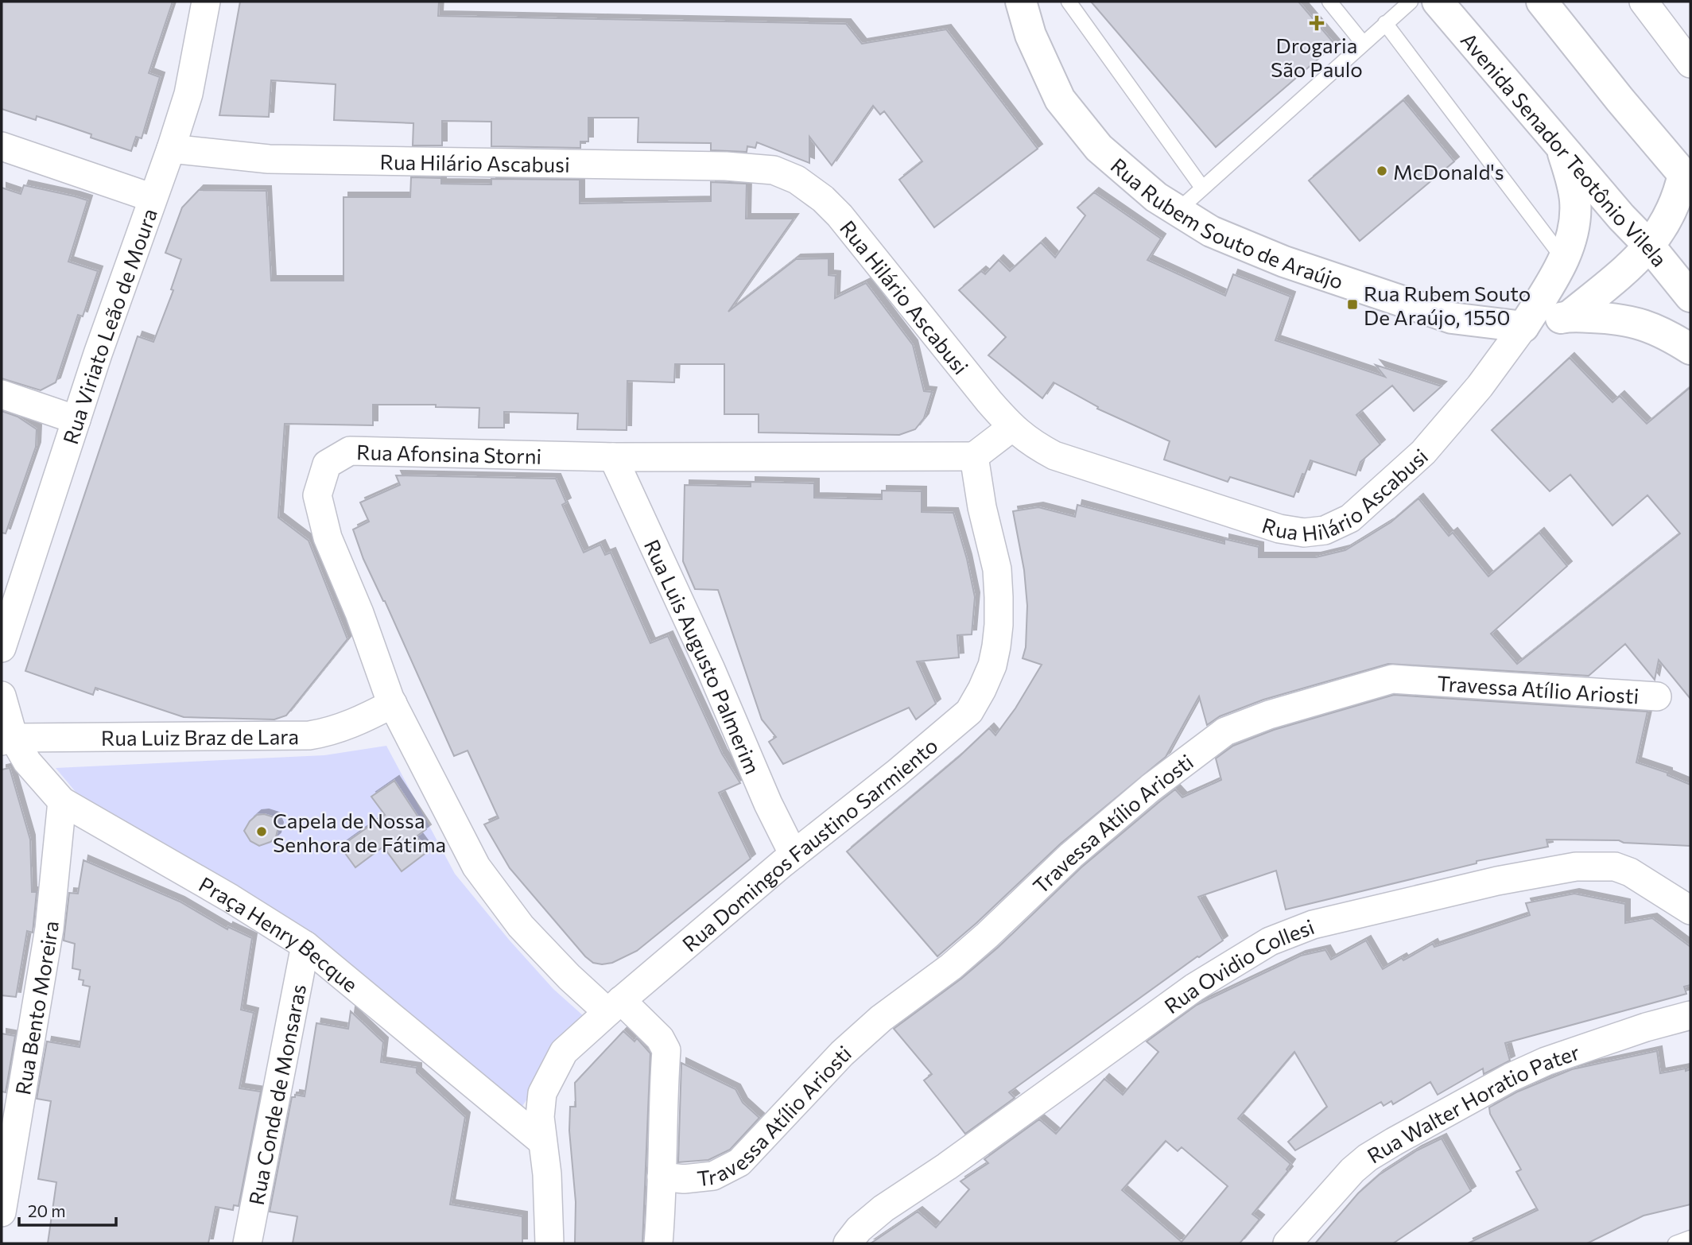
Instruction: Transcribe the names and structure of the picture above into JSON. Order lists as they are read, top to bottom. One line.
{"streets":{"main road":["Avenida Senador Teotônio Vilela","Rua Rubem Souto de Araújo"],"street":["Rua Hilário Ascabusi","Rua Viriato Leão de Moura","Rua Afonsina Storni","Rua Luis Augusto Palmerim","Travessa Atílio Ariosti","Rua Luiz Braz de Lara","Rua Domingos Faustino Sarmiento","Praça Henry Becque","Rua Ovidio Collesi","Rua Bento Moreira","Rua Conde de Monsaras","Rua Walter Horatio Pater"]},"crossings":[["Rua Hilário Ascabusi","Rua Rubem Souto de Araújo"],["Rua Hilário Ascabusi","Rua Viriato Leão de Moura"],["Rua Afonsina Storni","Rua Luis Augusto Palmerim"],["Rua Afonsina Storni","Travessa Atílio Ariosti"],["Rua Afonsina Storni","Rua Luiz Braz de Lara"],["Rua Afonsina Storni","Rua Domingos Faustino Sarmiento"],["Rua Luis Augusto Palmerim","Rua Domingos Faustino Sarmiento"],["Rua Luiz Braz de Lara","Praça Henry Becque"],["Rua Domingos Faustino Sarmiento","Praça Henry Becque"],["Praça Henry Becque","Rua Bento Moreira"],["Praça Henry Becque","Rua Conde de Monsaras"]],"places":{"health":["Drogaria São Paulo"],"other":["McDonald's","Capela de Nossa Senhora de Fátima"],"transit":["Rua Rubem Souto De Araújo, 1550"]},"scale_bar":"20 m"}
